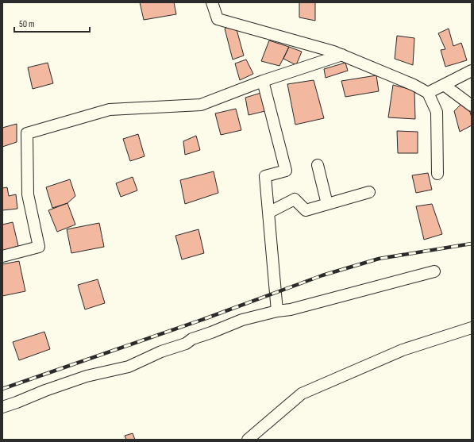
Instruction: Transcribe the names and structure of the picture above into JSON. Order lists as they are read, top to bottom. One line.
{"scale_bar":"50 m"}
